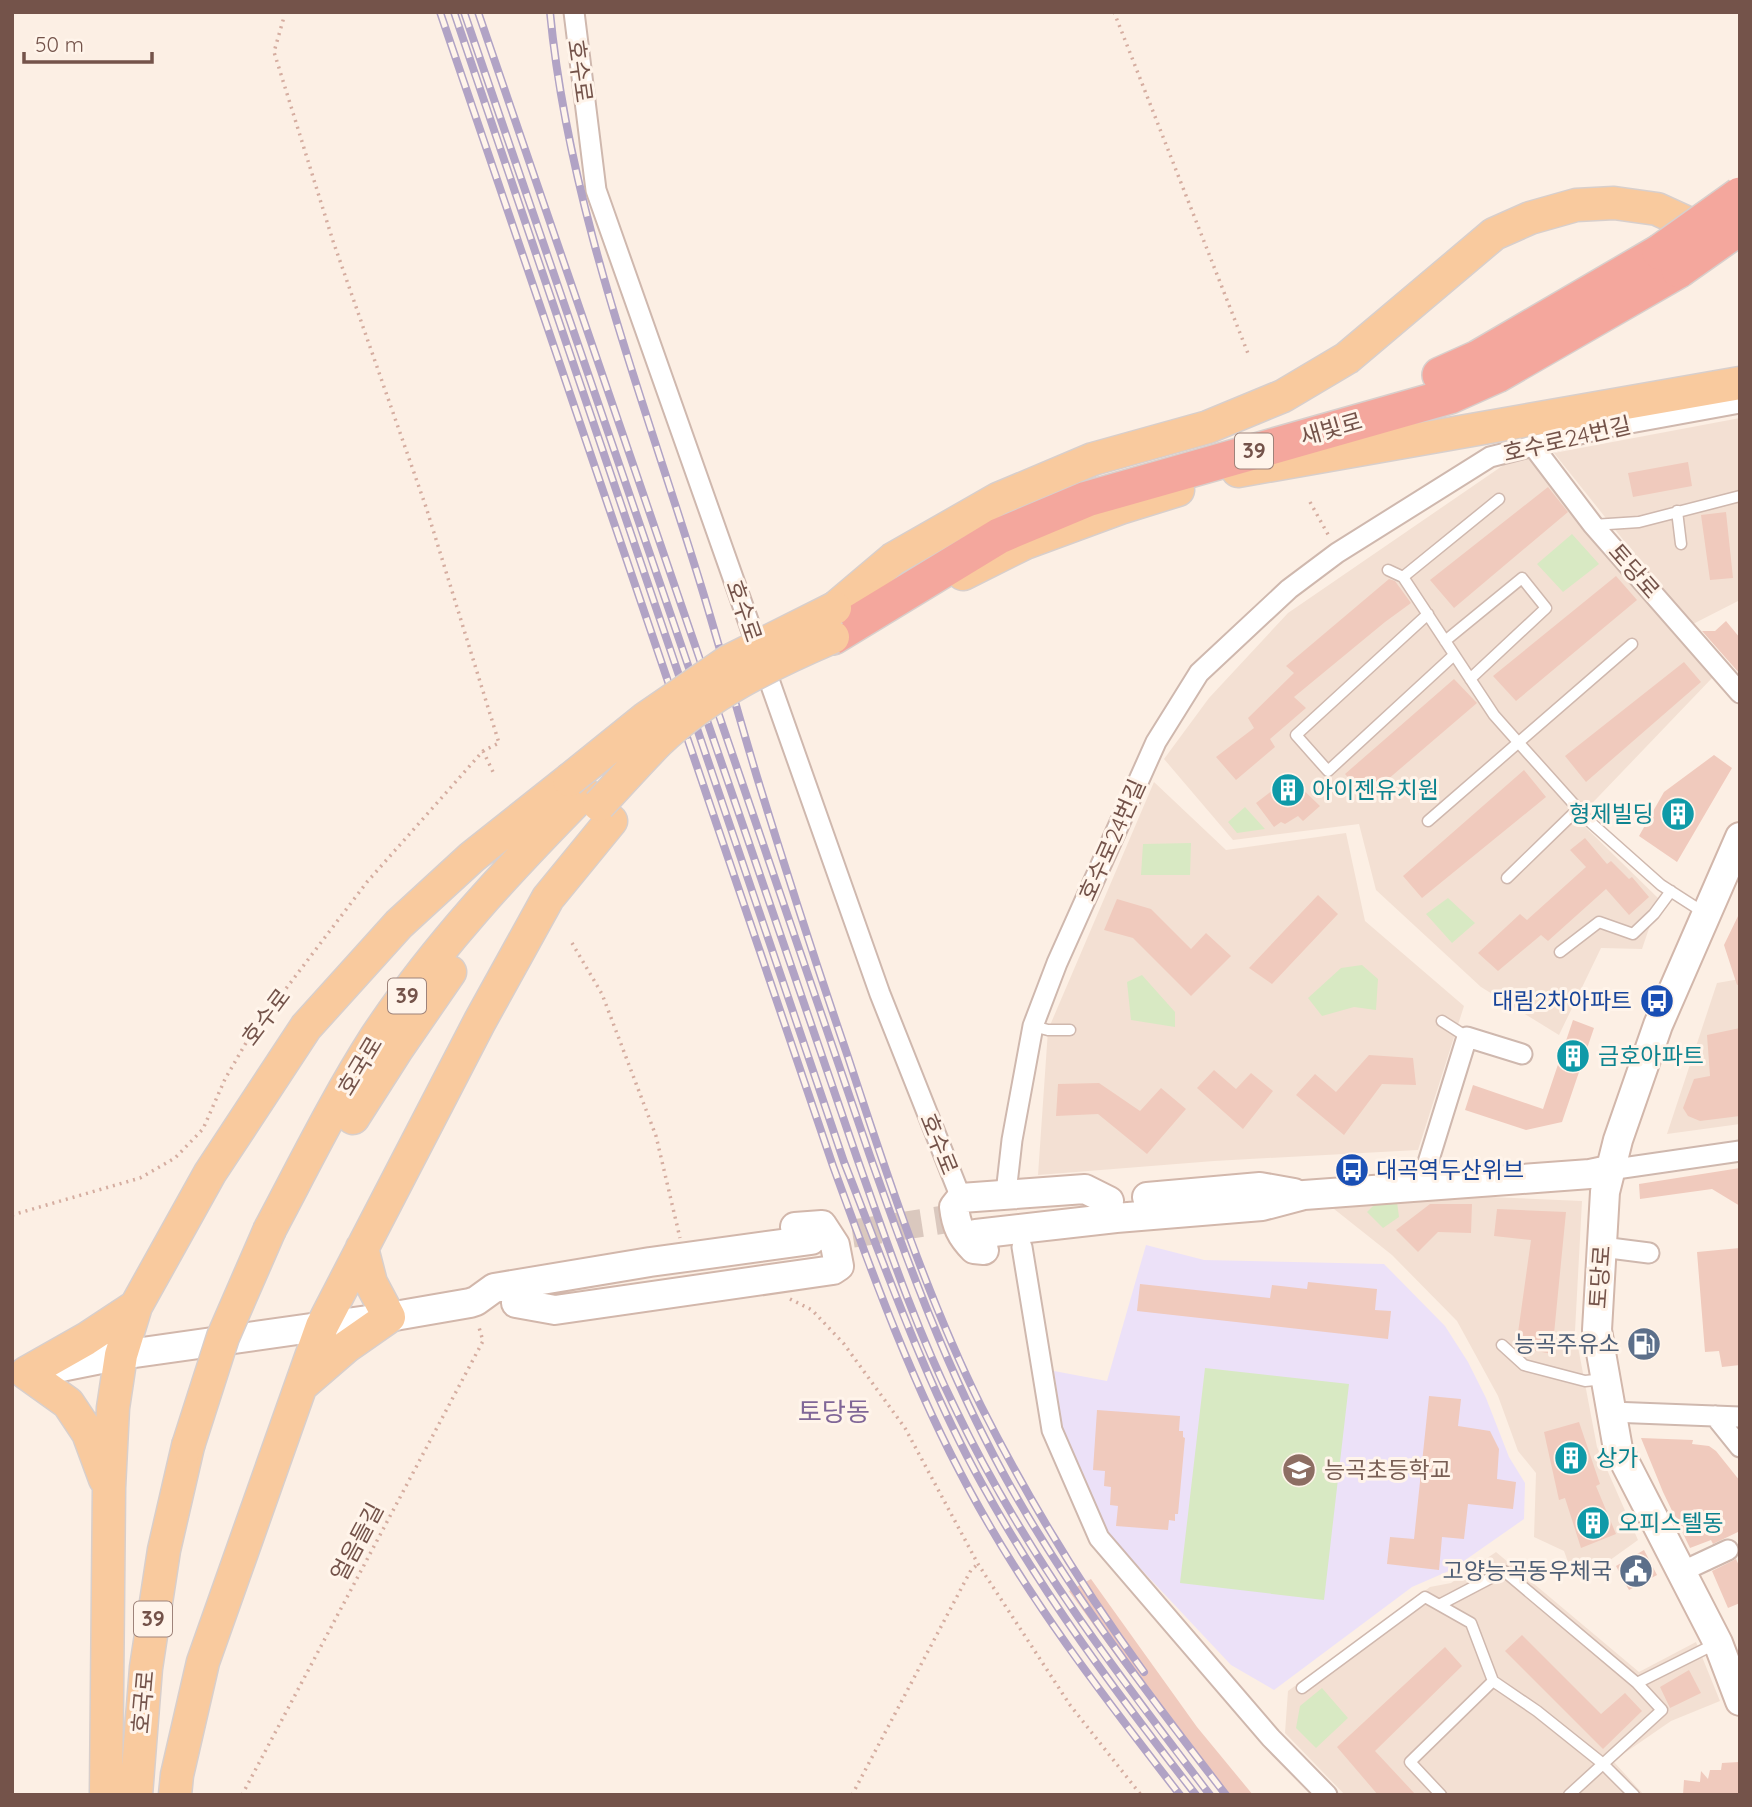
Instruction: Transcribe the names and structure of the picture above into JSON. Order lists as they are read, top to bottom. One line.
{"streets":{"highway":["새빛로","39"],"main road":["토당로","호국로"],"street":["호수로","호수로24번길"],"path":["얼음들길"]},"crossings":[["새빛로","39"],["호수로24번길","토당로"],["39","호국로"]],"districts":["토당동"],"places":{"building":["아이젠유치원","형제빌딩","금호아파트","상가","오피스텔동"],"bus stop":["대림2차아파트","대곡역두산위브"],"fuel station":["능곡주유소"],"school or university":["능곡초등학교"],"public building":["고양능곡동우체국"]},"scale_bar":"50 m"}
